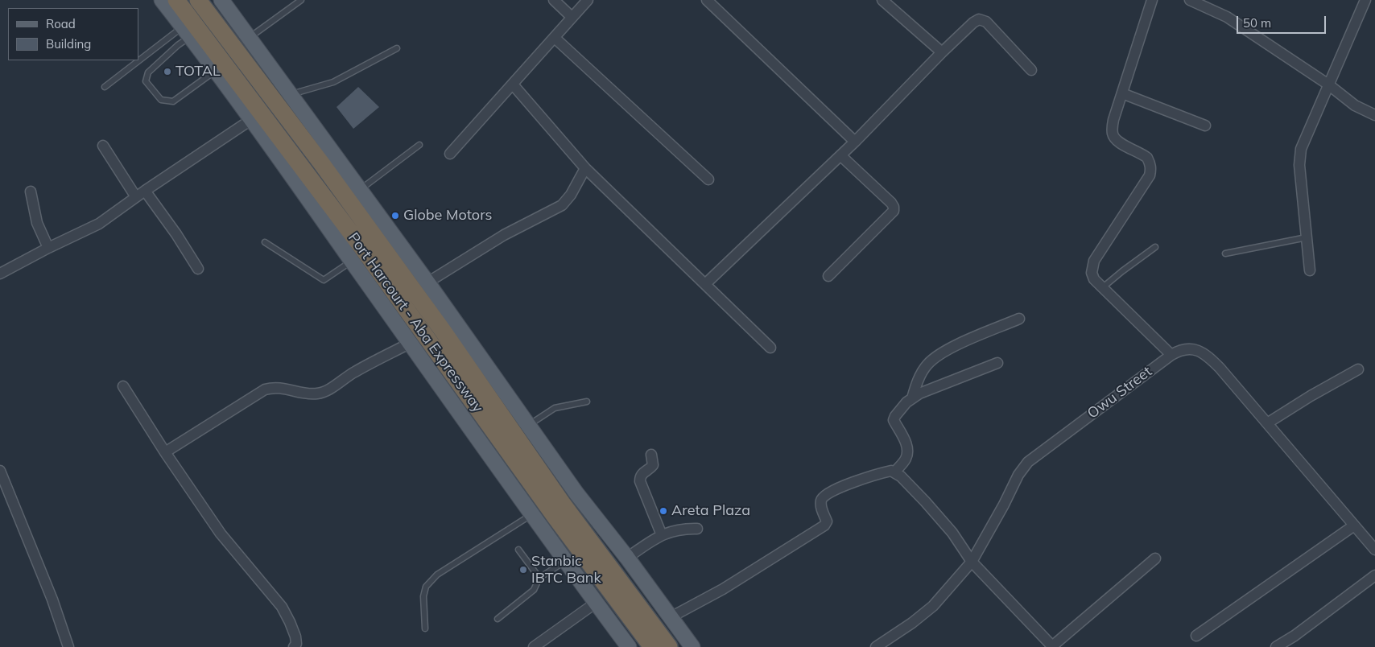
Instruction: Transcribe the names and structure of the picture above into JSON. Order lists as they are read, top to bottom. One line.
{"streets":{"highway":["Port Harcourt - Aba Expressway"],"street":["Owu Street"]},"places":["TOTAL","Globe Motors","Areta Plaza","Stanbic IBTC Bank"],"legend":["Road","Building"],"scale_bar":"50 m"}
